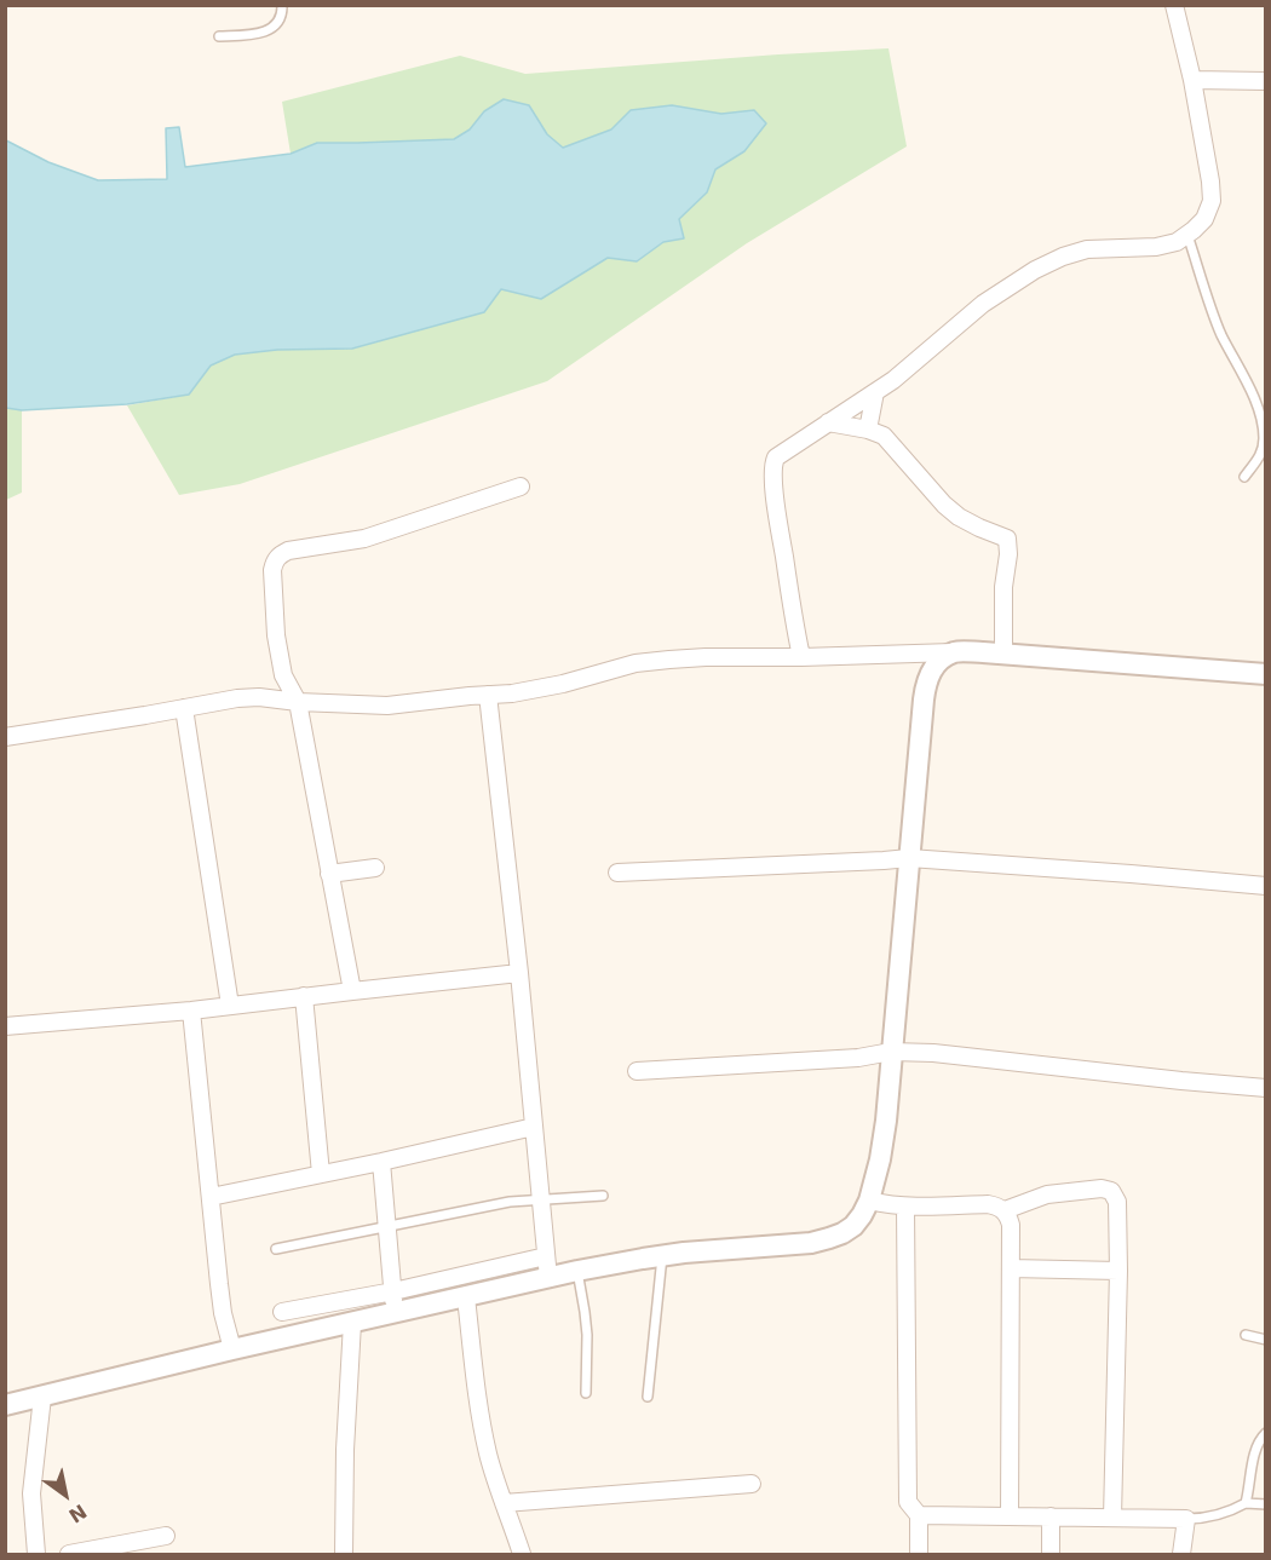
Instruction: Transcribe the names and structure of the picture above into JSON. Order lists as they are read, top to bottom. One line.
{"north":"bottom right"}
